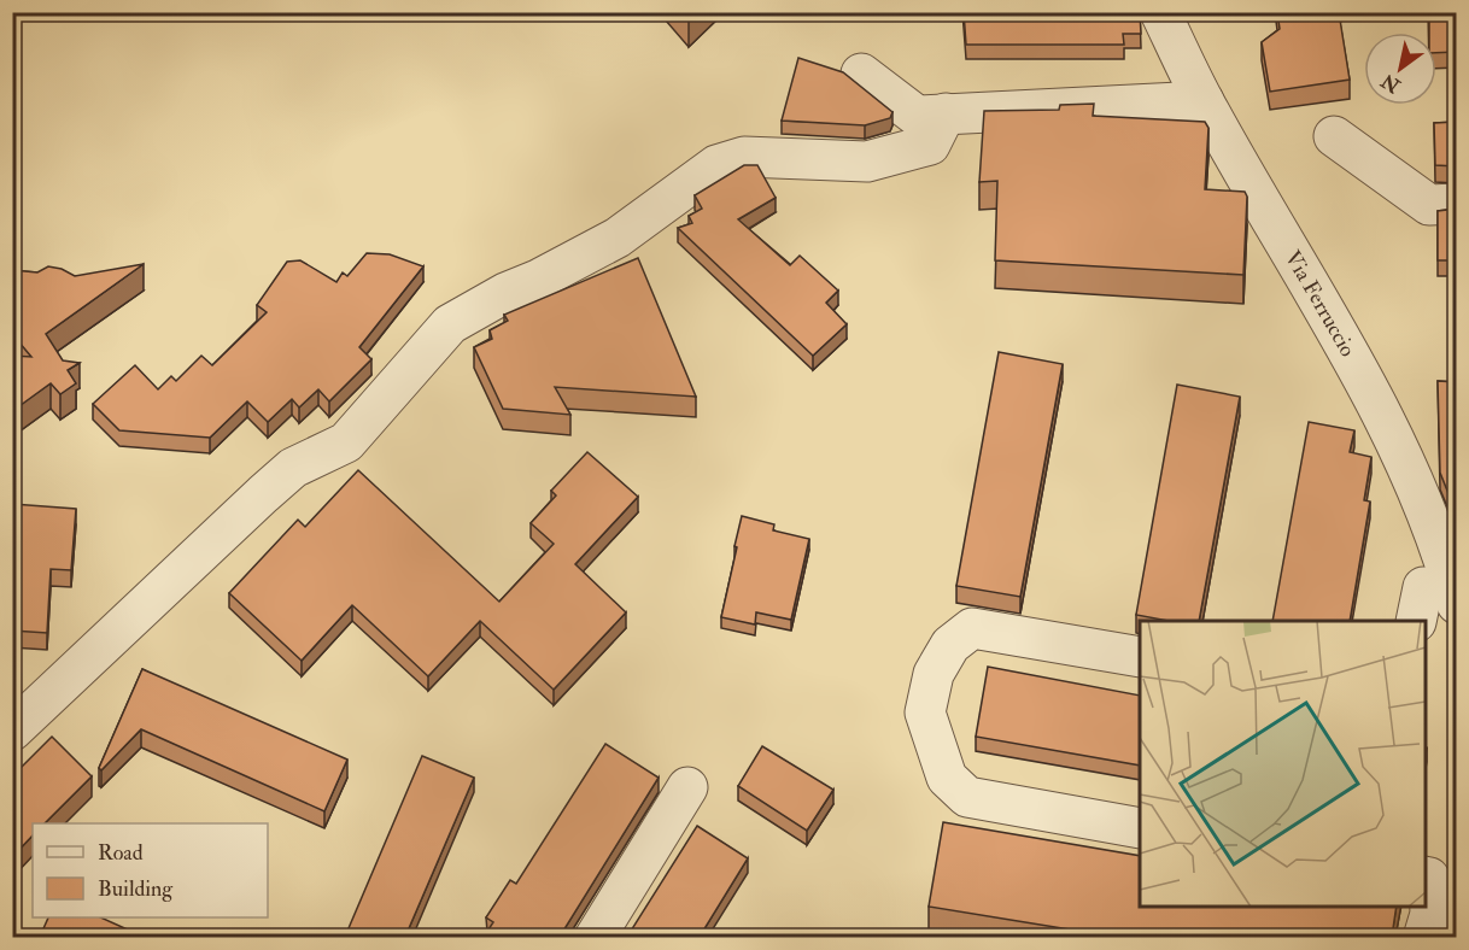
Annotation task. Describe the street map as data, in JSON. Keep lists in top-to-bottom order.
{
  "streets": {
    "street": ["Via Ferruccio"]
  },
  "legend": ["Road", "Building"],
  "north": "bottom left"
}
